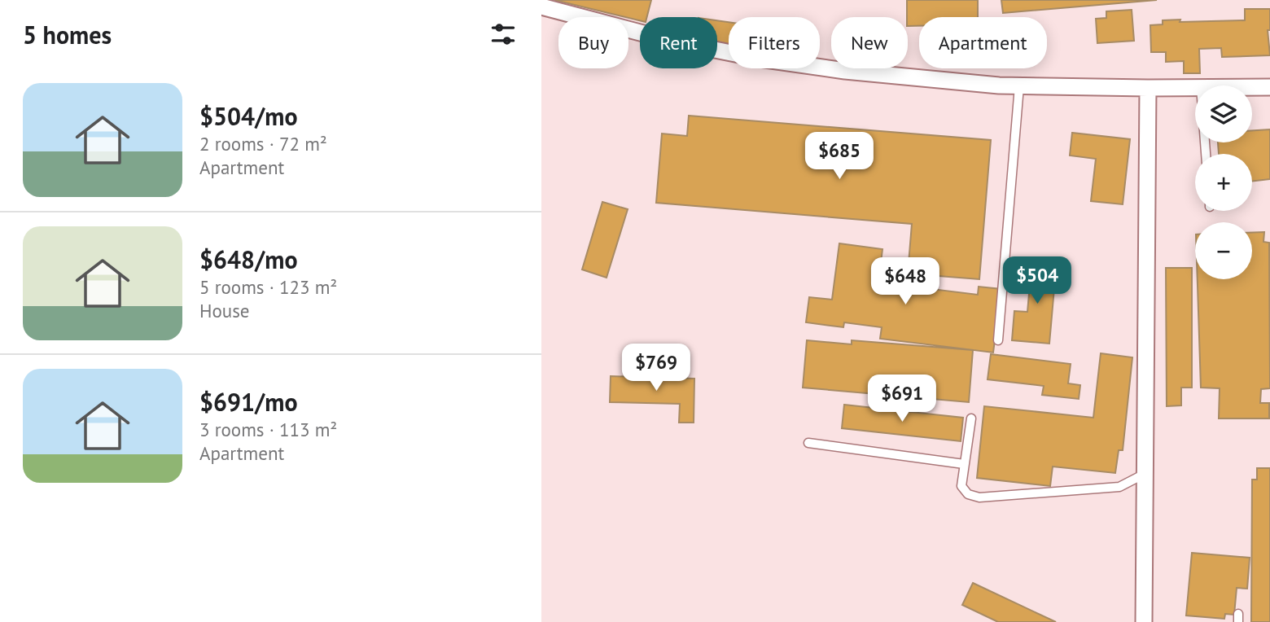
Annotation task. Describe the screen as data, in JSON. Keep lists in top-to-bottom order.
{
  "page": {
    "heading": "5 homes",
    "chip": [
      "Buy",
      "Rent",
      "Filters",
      "New",
      "Apartment"
    ],
    "list": [
      {
        "name": "$504/mo",
        "note": "2 rooms · 72 m² · Apartment"
      },
      {
        "name": "$648/mo",
        "note": "5 rooms · 123 m² · House"
      },
      {
        "name": "$691/mo",
        "note": "3 rooms · 113 m² · Apartment"
      }
    ],
    "map_buttons": ["+", "−"],
    "price": [
      "$685",
      "$504",
      "$648",
      "$769",
      "$691"
    ]
  }
}
